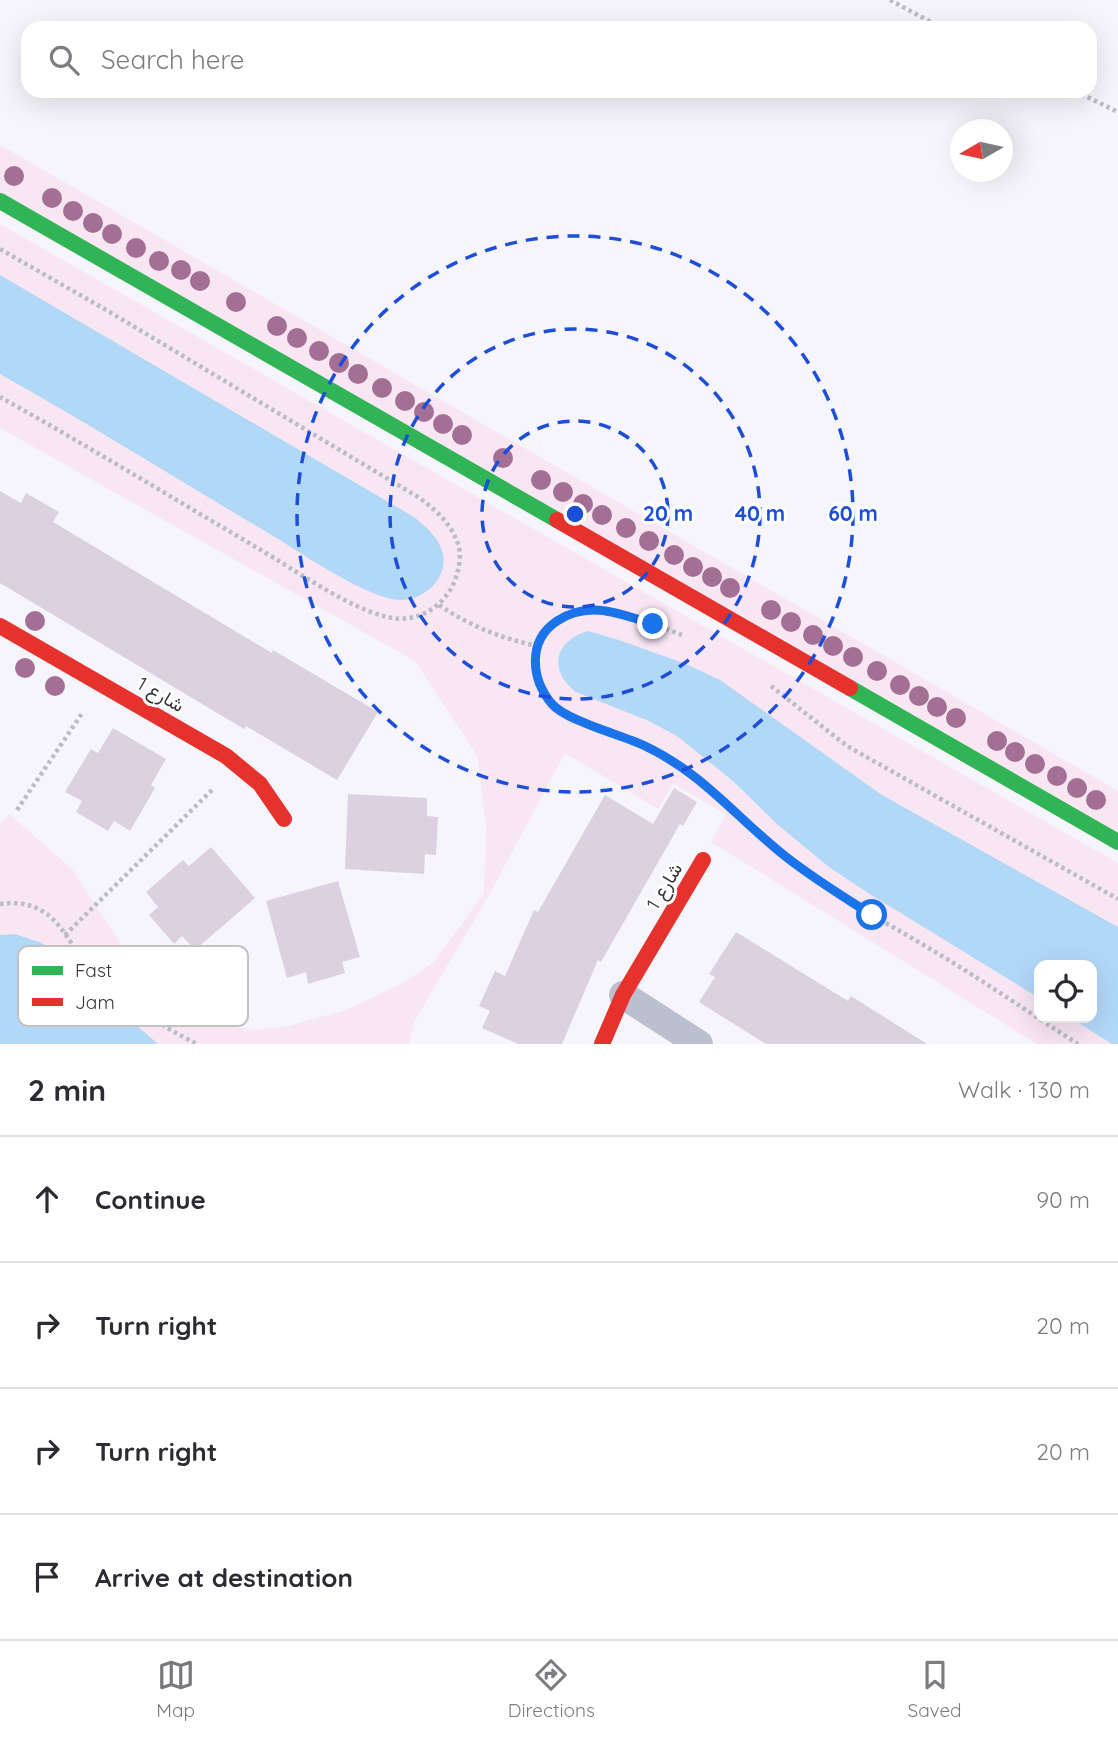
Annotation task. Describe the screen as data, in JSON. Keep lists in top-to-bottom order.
{
  "streets": {
    "street": ["شارع 1"]
  },
  "legend": ["Fast", "Jam"],
  "north": "left",
  "page": {
    "search": "Search here",
    "heading": ["2 min", "Walk · 130 m"],
    "list": [
      ["Continue", "90 m"],
      ["Turn right", "20 m"],
      ["Turn right", "20 m"],
      "Arrive at destination"
    ],
    "nav": ["Map", "Directions", "Saved"]
  },
  "rings": ["20 m", "40 m", "60 m"]
}
